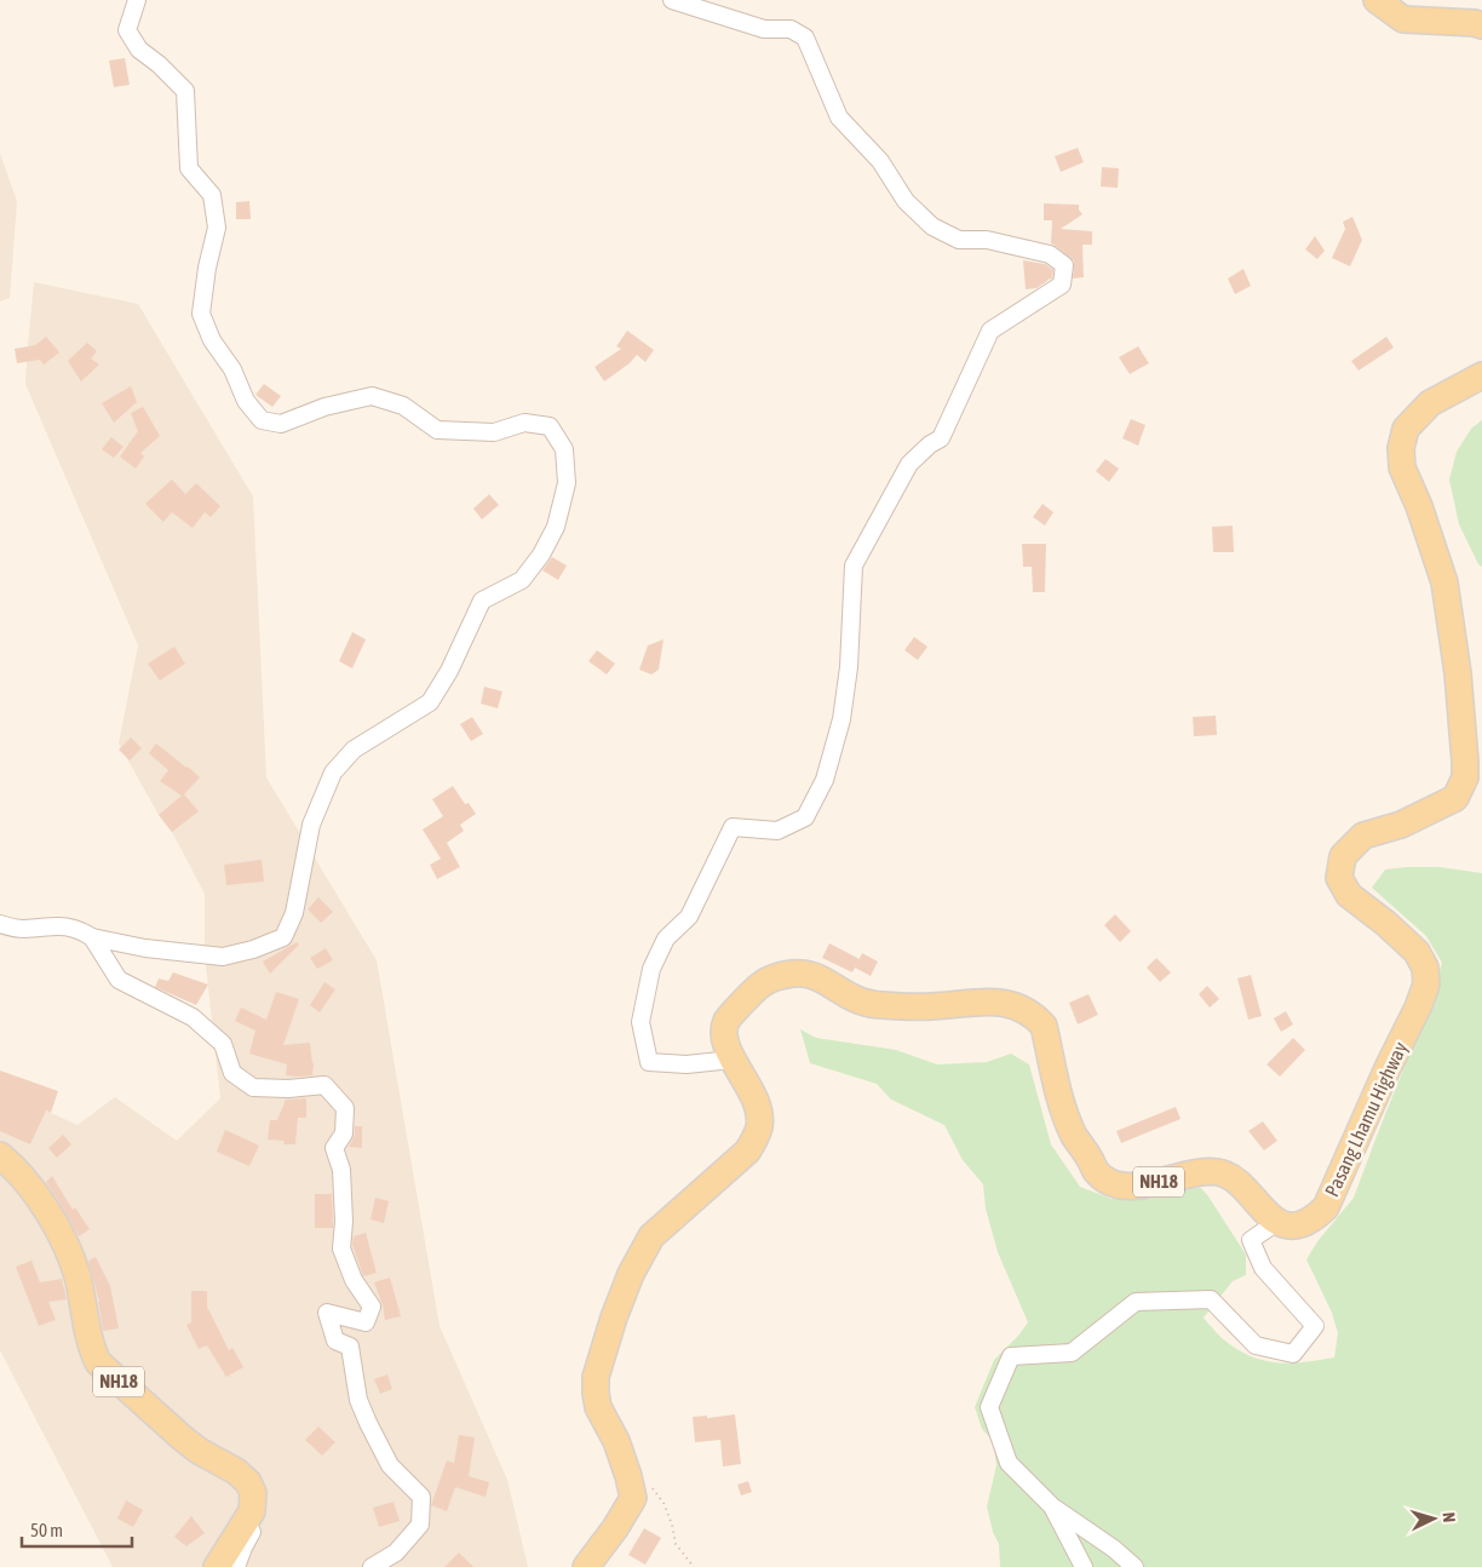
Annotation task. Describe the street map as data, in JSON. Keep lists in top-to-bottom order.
{
  "streets": {
    "main road": ["Pasang Lhamu Highway", "NH18"]
  },
  "crossings": [
    ["Pasang Lhamu Highway", "NH18"]
  ],
  "scale_bar": "50 m",
  "north": "right"
}
